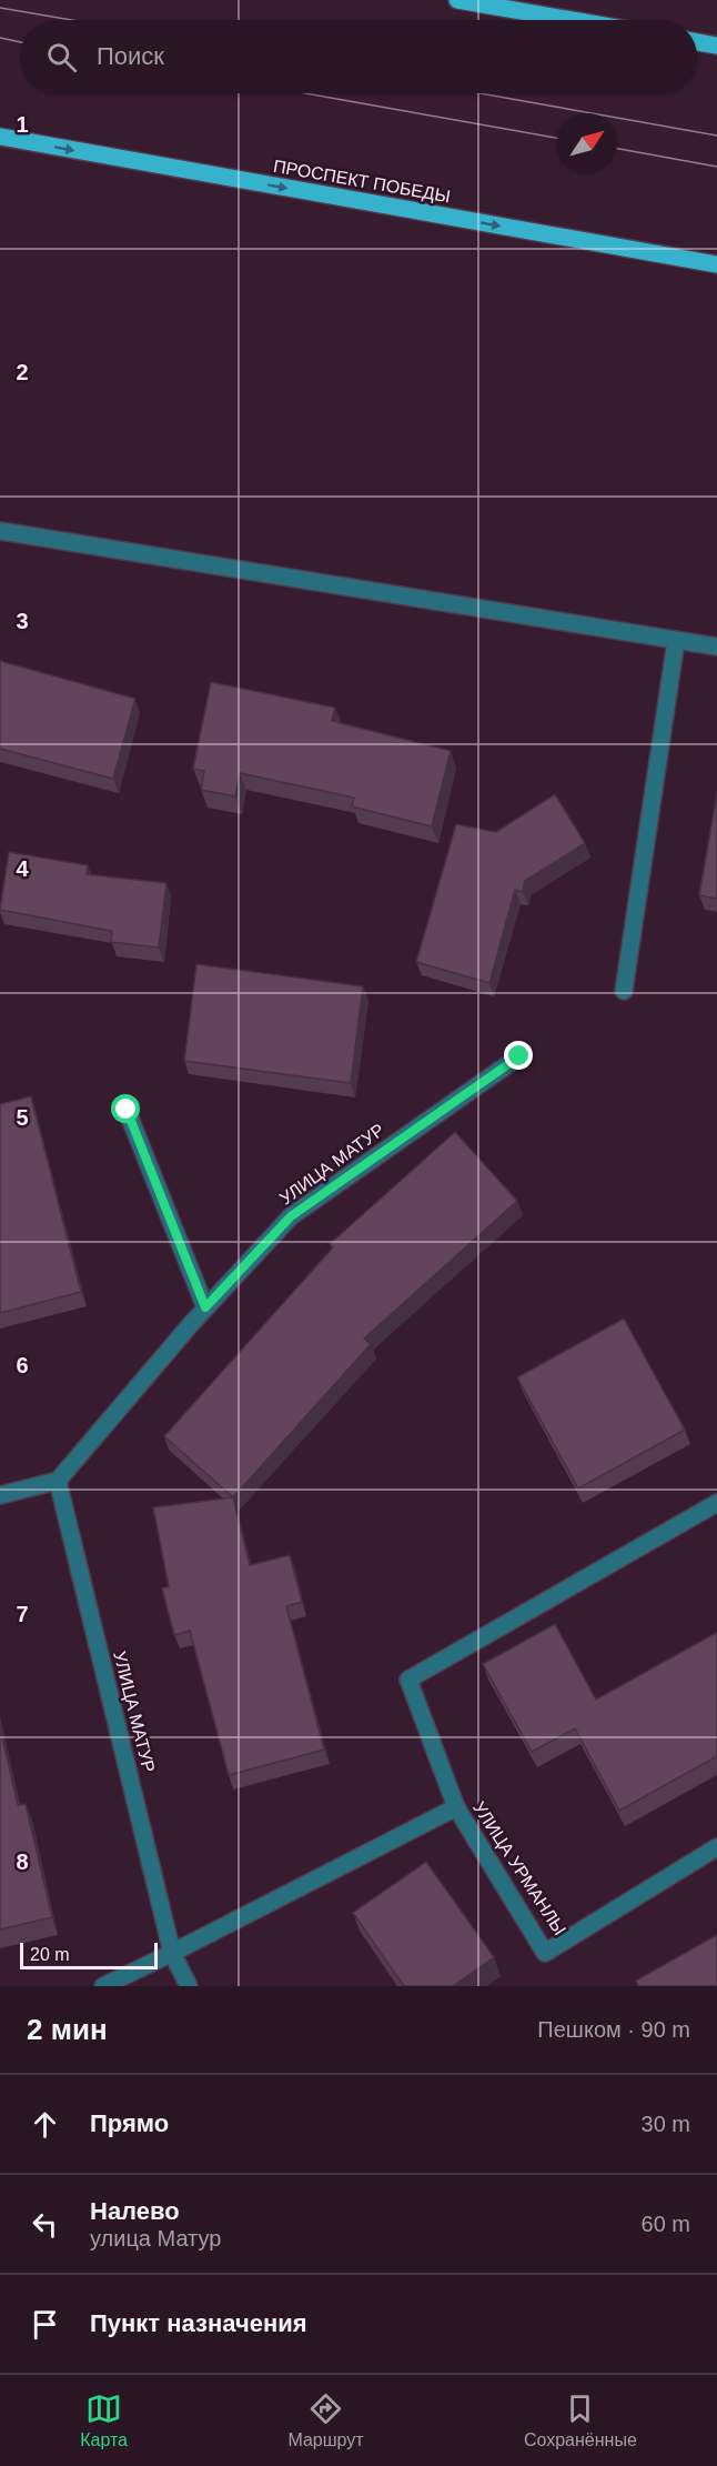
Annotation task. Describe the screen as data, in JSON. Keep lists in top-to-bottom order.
{
  "streets": {
    "main road": ["ПРОСПЕКТ ПОБЕДЫ"],
    "street": ["УЛИЦА МАТУР", "УЛИЦА УРМАНЛЫ"]
  },
  "crossings": [
    ["УЛИЦА МАТУР", "УЛИЦА УРМАНЛЫ"]
  ],
  "one_way": ["ПРОСПЕКТ ПОБЕДЫ"],
  "scale_bar": "20 m",
  "north": "top right",
  "page": {
    "search": "Поиск",
    "scale": "20 m",
    "heading": ["2 мин", "Пешком · 90 m"],
    "list": [
      ["Прямо", "30 m"],
      ["Налево", "улица Матур", "60 m"],
      "Пункт назначения"
    ],
    "nav": ["Карта", "Маршрут", "Сохранённые"]
  },
  "grid": {
    "rows": [
      "1",
      "2",
      "3",
      "4",
      "5",
      "6",
      "7",
      "8"
    ]
  }
}
